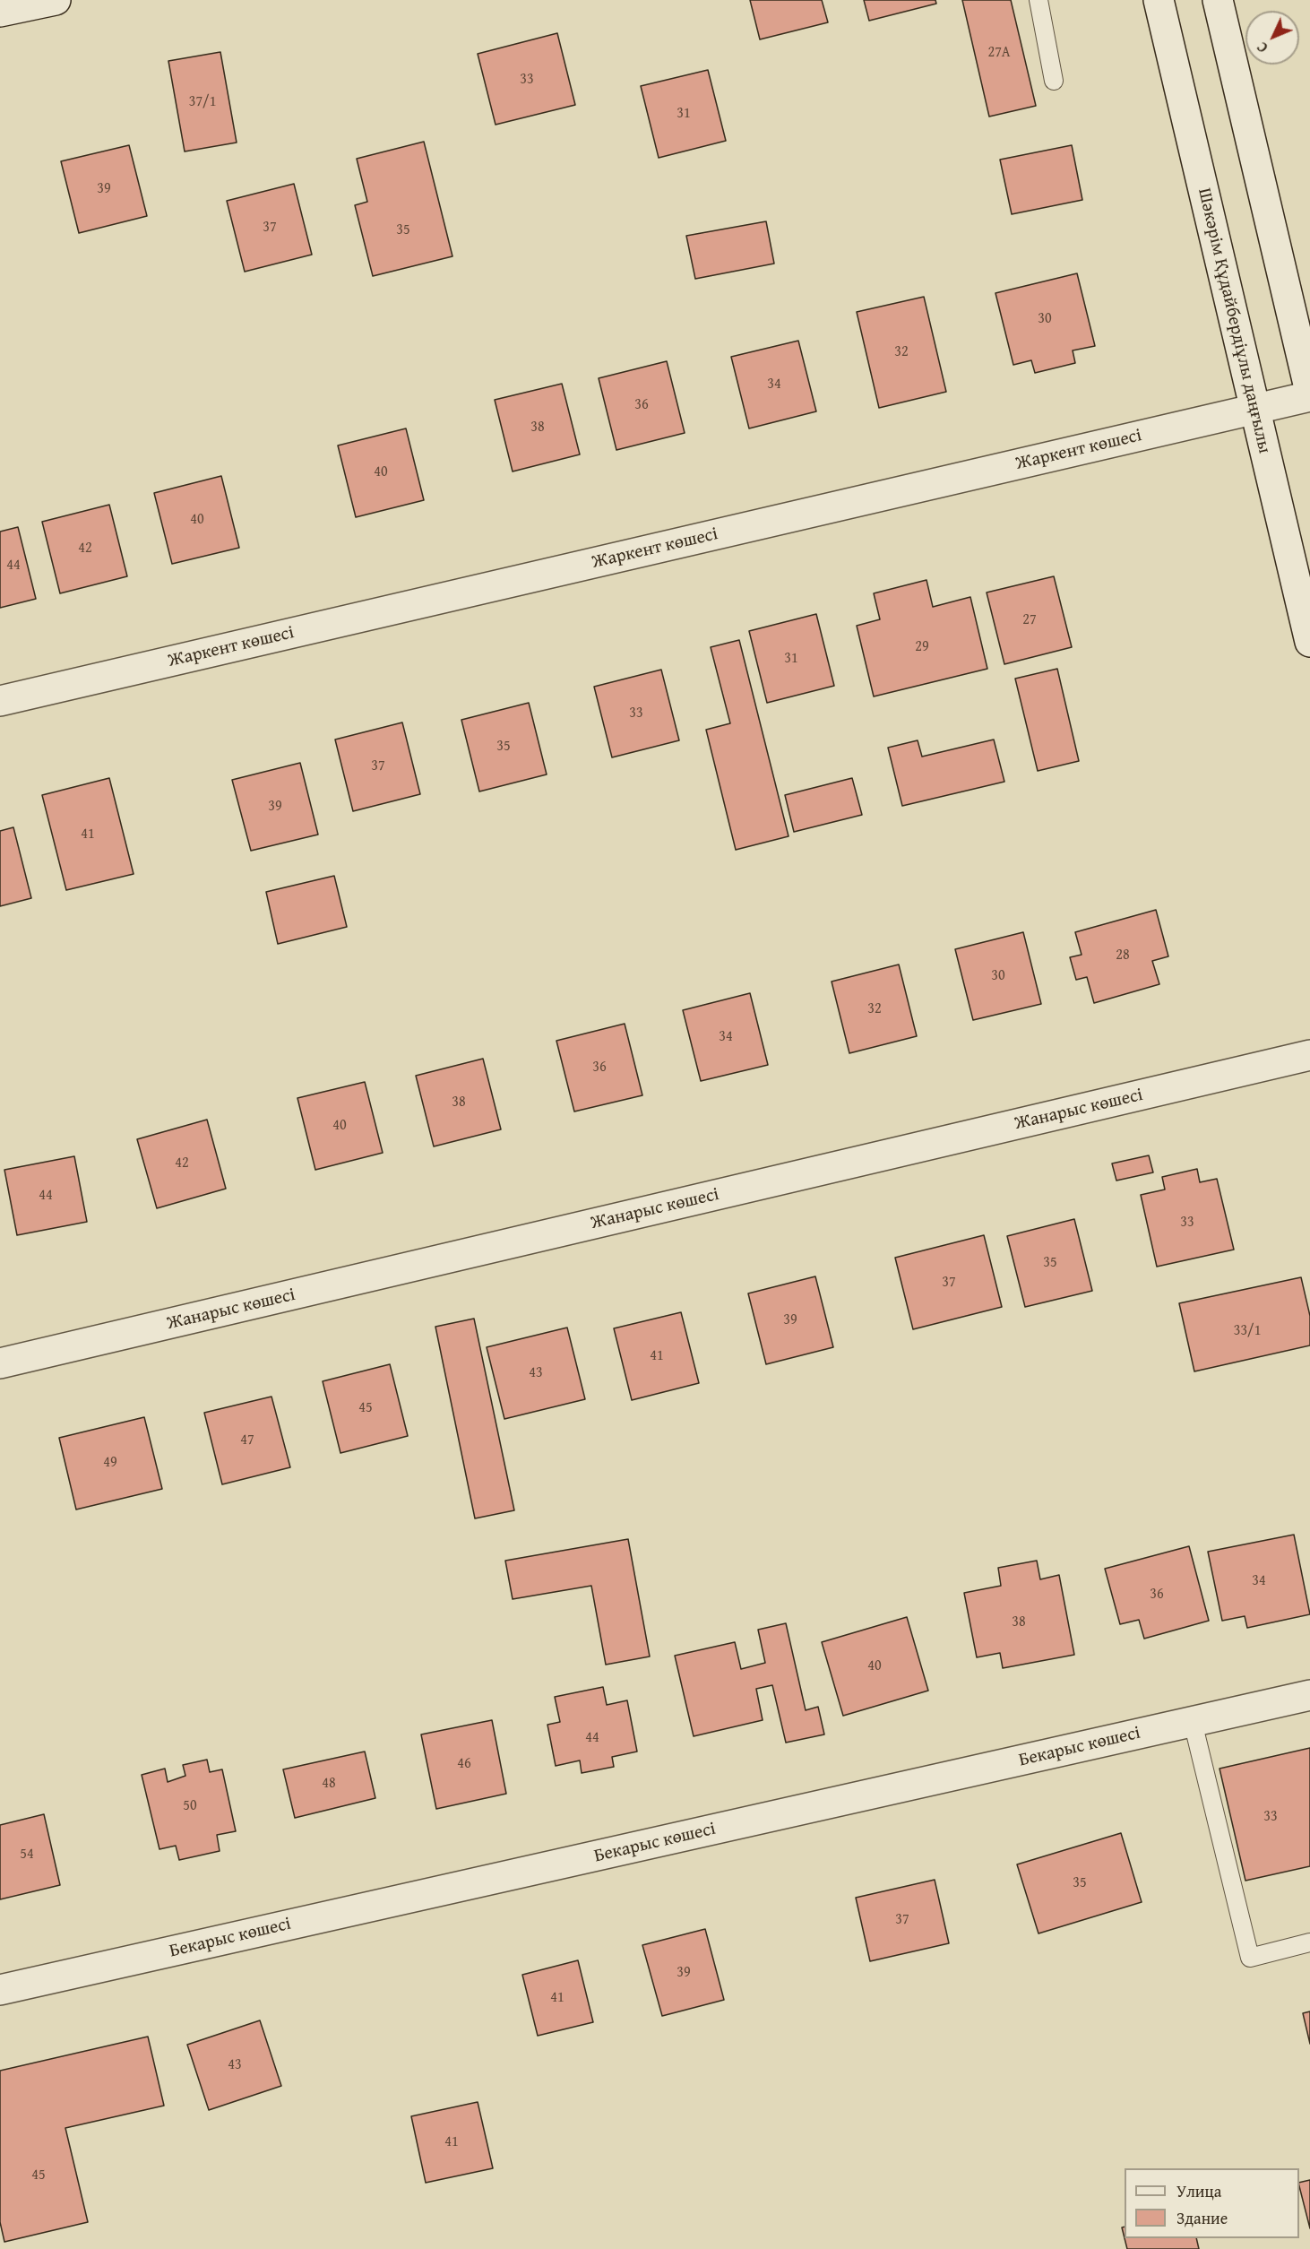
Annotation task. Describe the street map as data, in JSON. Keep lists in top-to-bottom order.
{
  "streets": {
    "street": [
      "Шәкәрім Құдайбердіұлы даңғылы",
      "Жаркент көшесі",
      "Жанарыс көшесі",
      "Бекарыс көшесі"
    ]
  },
  "crossings": [
    ["Шәкәрім Құдайбердіұлы даңғылы", "Жаркент көшесі"]
  ],
  "house_numbers": [
    "27А",
    "33",
    "37/1",
    "31",
    "39",
    "37",
    "35",
    "30",
    "32",
    "34",
    "36",
    "38",
    "40",
    "40",
    "42",
    "44",
    "27",
    "29",
    "31",
    "33",
    "35",
    "37",
    "39",
    "41",
    "28",
    "30",
    "32",
    "34",
    "36",
    "38",
    "40",
    "42",
    "44",
    "33",
    "35",
    "37",
    "39",
    "33/1",
    "41",
    "43",
    "45",
    "47",
    "49",
    "34",
    "36",
    "38",
    "40",
    "44",
    "46",
    "48",
    "50",
    "33",
    "54",
    "35",
    "37",
    "39",
    "41",
    "43",
    "41",
    "45"
  ],
  "legend": ["Улица", "Здание"],
  "north": "bottom left"
}
